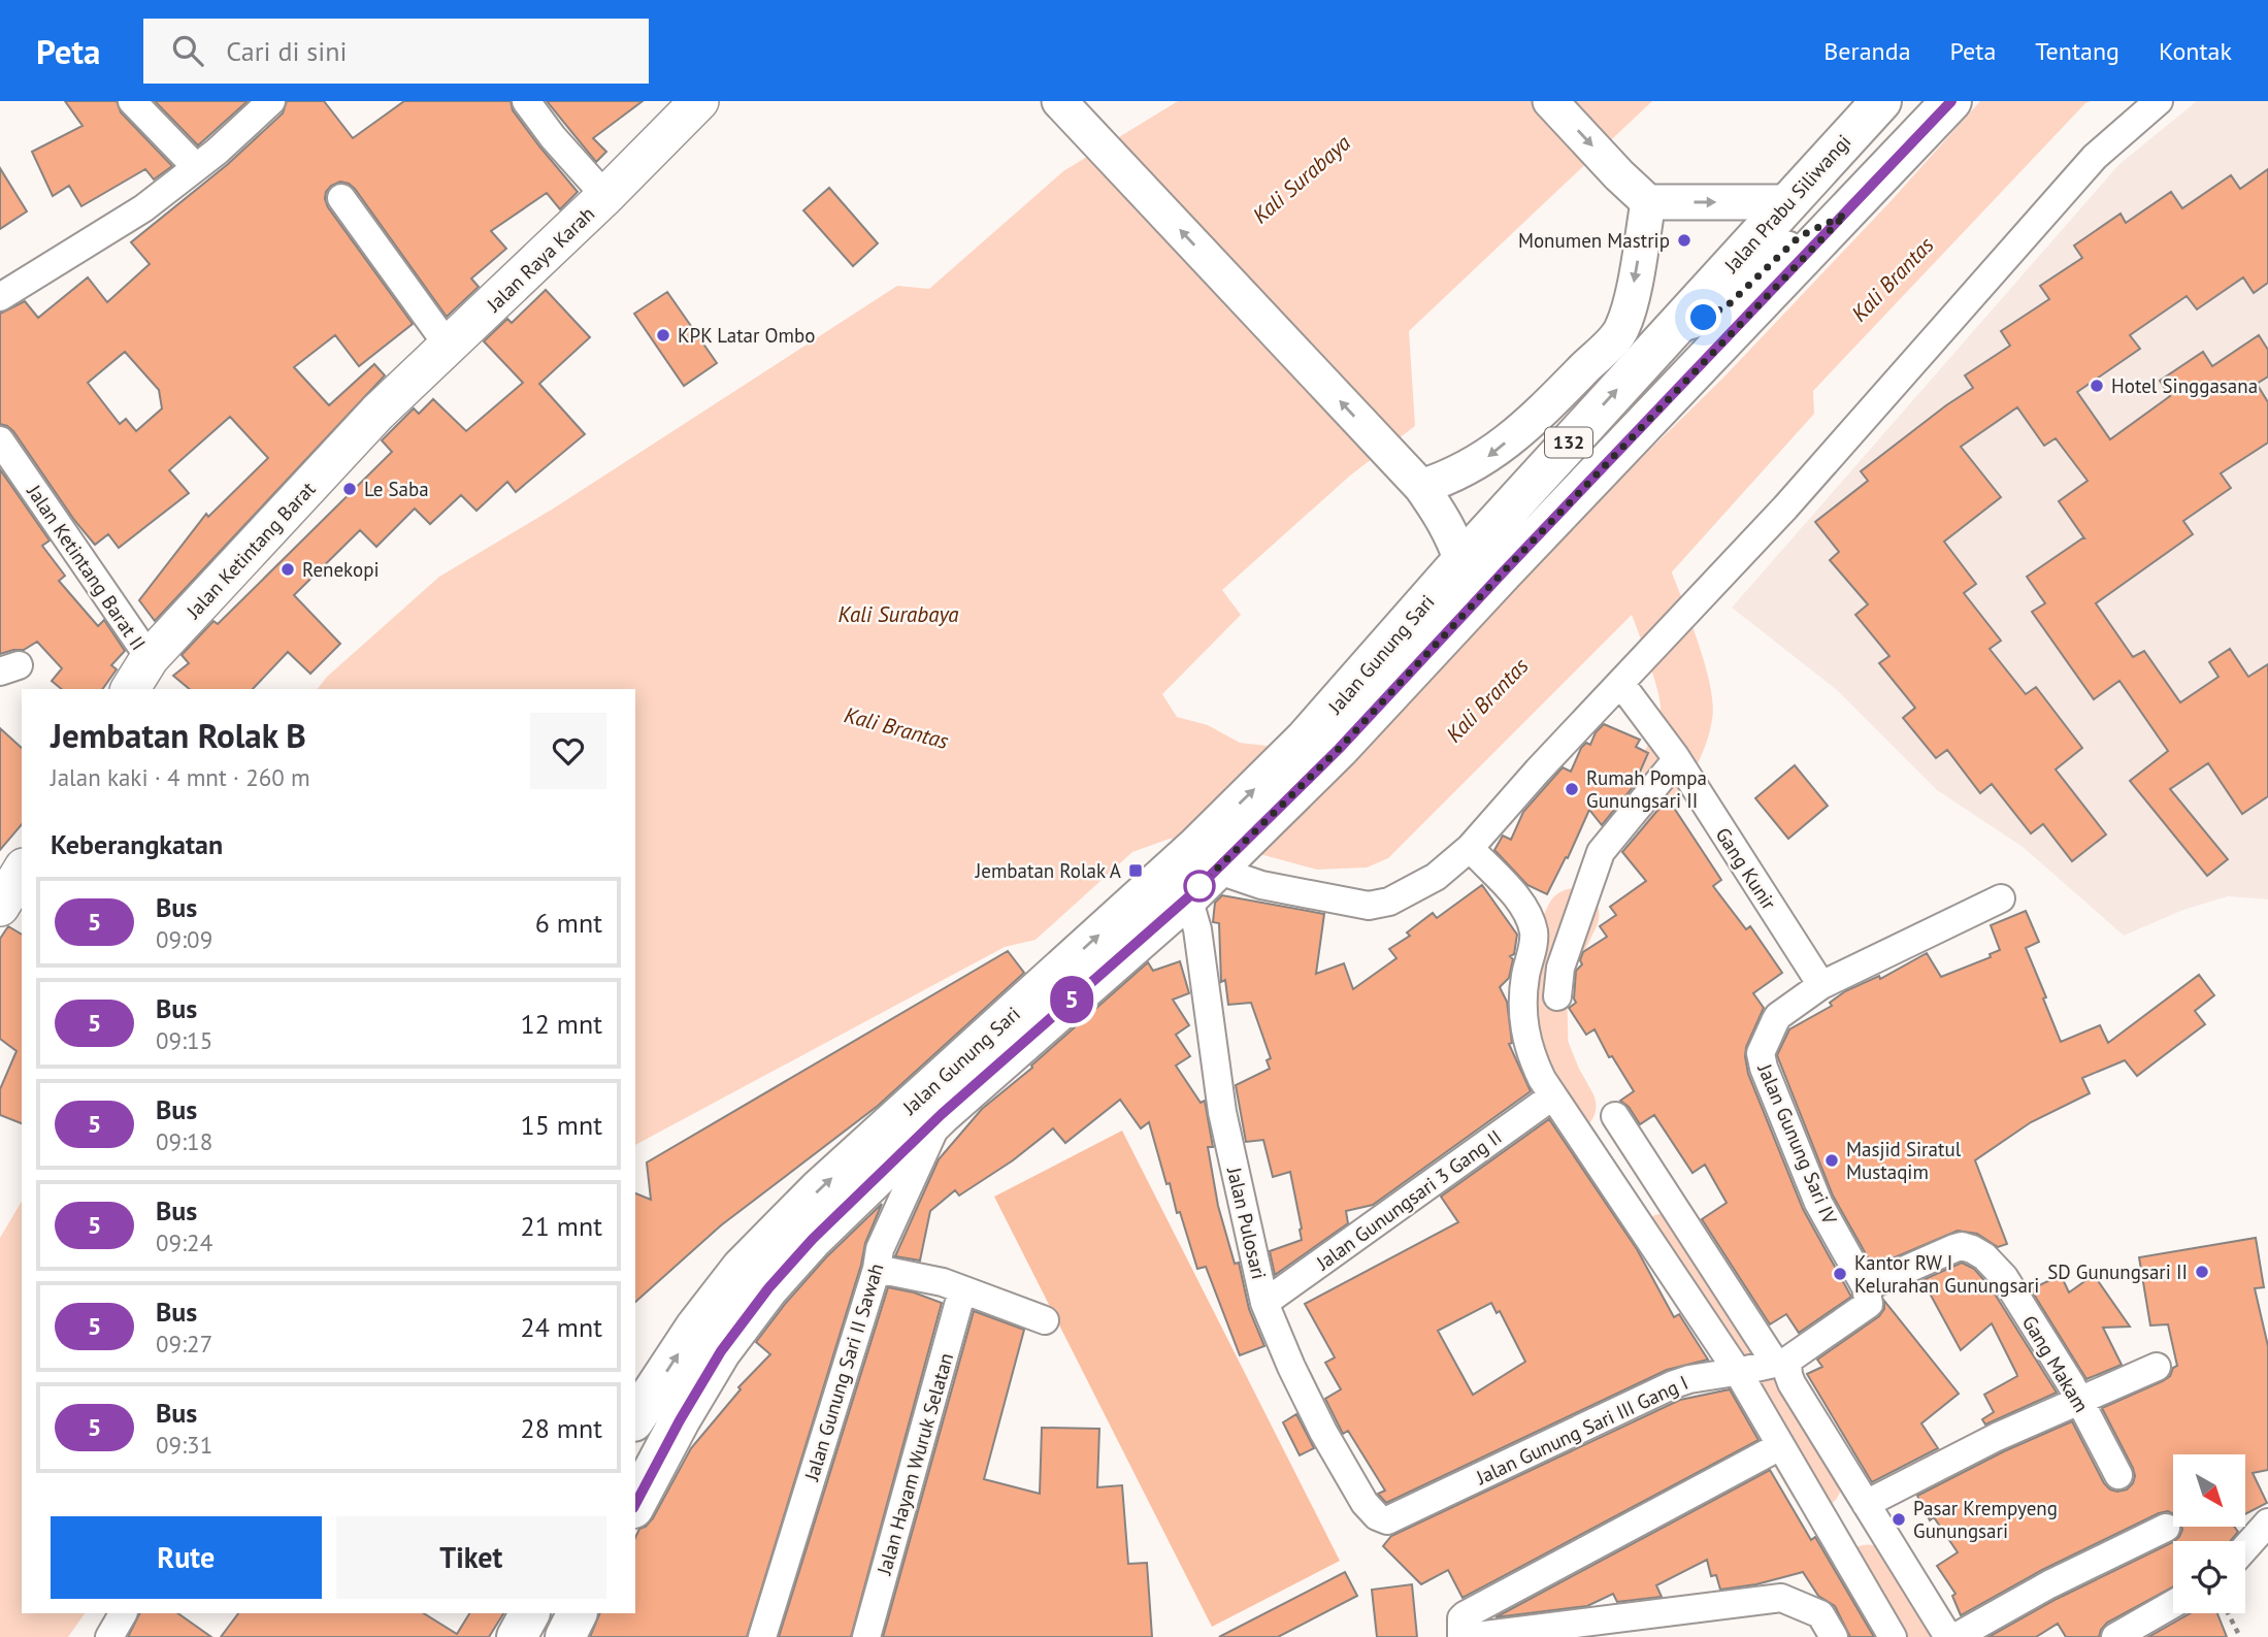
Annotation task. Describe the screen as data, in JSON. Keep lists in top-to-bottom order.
{
  "streets": {
    "main road": [
      "Jalan Prabu Siliwangi",
      "Jalan Raya Karah",
      "132",
      "Jalan Ketintang Barat",
      "Jalan Gunung Sari"
    ],
    "street": [
      "Jalan Ketintang Barat II",
      "Gang Kunir",
      "Jalan Gunung Sari IV",
      "Jalan Gunungsari 3 Gang II",
      "Jalan Pulosari",
      "Gang Makam",
      "Jalan Gunung Sari II Sawah",
      "Jalan Gunung Sari III Gang I",
      "Jalan Hayam Wuruk Selatan"
    ]
  },
  "crossings": [
    ["Jalan Prabu Siliwangi", "Jalan Gunung Sari"],
    ["Jalan Raya Karah", "Jalan Ketintang Barat"],
    ["132", "Jalan Gunung Sari"],
    ["Jalan Ketintang Barat", "Jalan Ketintang Barat II"],
    ["Jalan Gunung Sari", "Jalan Pulosari"],
    ["Jalan Gunung Sari", "Jalan Gunung Sari II Sawah"],
    ["Gang Kunir", "Jalan Gunung Sari IV"],
    ["Jalan Gunung Sari IV", "Gang Makam"],
    ["Jalan Gunungsari 3 Gang II", "Jalan Pulosari"],
    ["Jalan Pulosari", "Jalan Gunung Sari III Gang I"],
    ["Gang Makam", "Jalan Gunung Sari III Gang I"]
  ],
  "one_way": ["Jalan Prabu Siliwangi"],
  "water": ["Kali Surabaya", "Kali Brantas"],
  "places": {
    "other": [
      "Monumen Mastrip",
      "KPK Latar Ombo",
      "Hotel Singgasana",
      "Le Saba",
      "Renekopi",
      "Rumah Pompa Gunungsari II",
      "Masjid Siratul Mustaqim",
      "SD Gunungsari II",
      "Kantor RW I Kelurahan Gunungsari",
      "Pasar Krempyeng Gunungsari"
    ],
    "transit": ["Jembatan Rolak A"]
  },
  "lines": ["bus line 5"],
  "north": "bottom right",
  "page": {
    "header": "Peta",
    "search": "Cari di sini",
    "nav": [
      "Beranda",
      "Peta",
      "Tentang",
      "Kontak"
    ],
    "on_map": "5",
    "heading": [
      ["Jembatan Rolak B", "Jalan kaki · 4 mnt · 260 m"],
      "Keberangkatan"
    ],
    "list": [
      {
        "mark": "5",
        "name": "Bus",
        "note": "09:09",
        "value": "6 mnt"
      },
      {
        "mark": "5",
        "name": "Bus",
        "note": "09:15",
        "value": "12 mnt"
      },
      {
        "mark": "5",
        "name": "Bus",
        "note": "09:18",
        "value": "15 mnt"
      },
      {
        "mark": "5",
        "name": "Bus",
        "note": "09:24",
        "value": "21 mnt"
      },
      {
        "mark": "5",
        "name": "Bus",
        "note": "09:27",
        "value": "24 mnt"
      },
      {
        "mark": "5",
        "name": "Bus",
        "note": "09:31",
        "value": "28 mnt"
      }
    ],
    "buttons": ["Rute", "Tiket"]
  }
}
